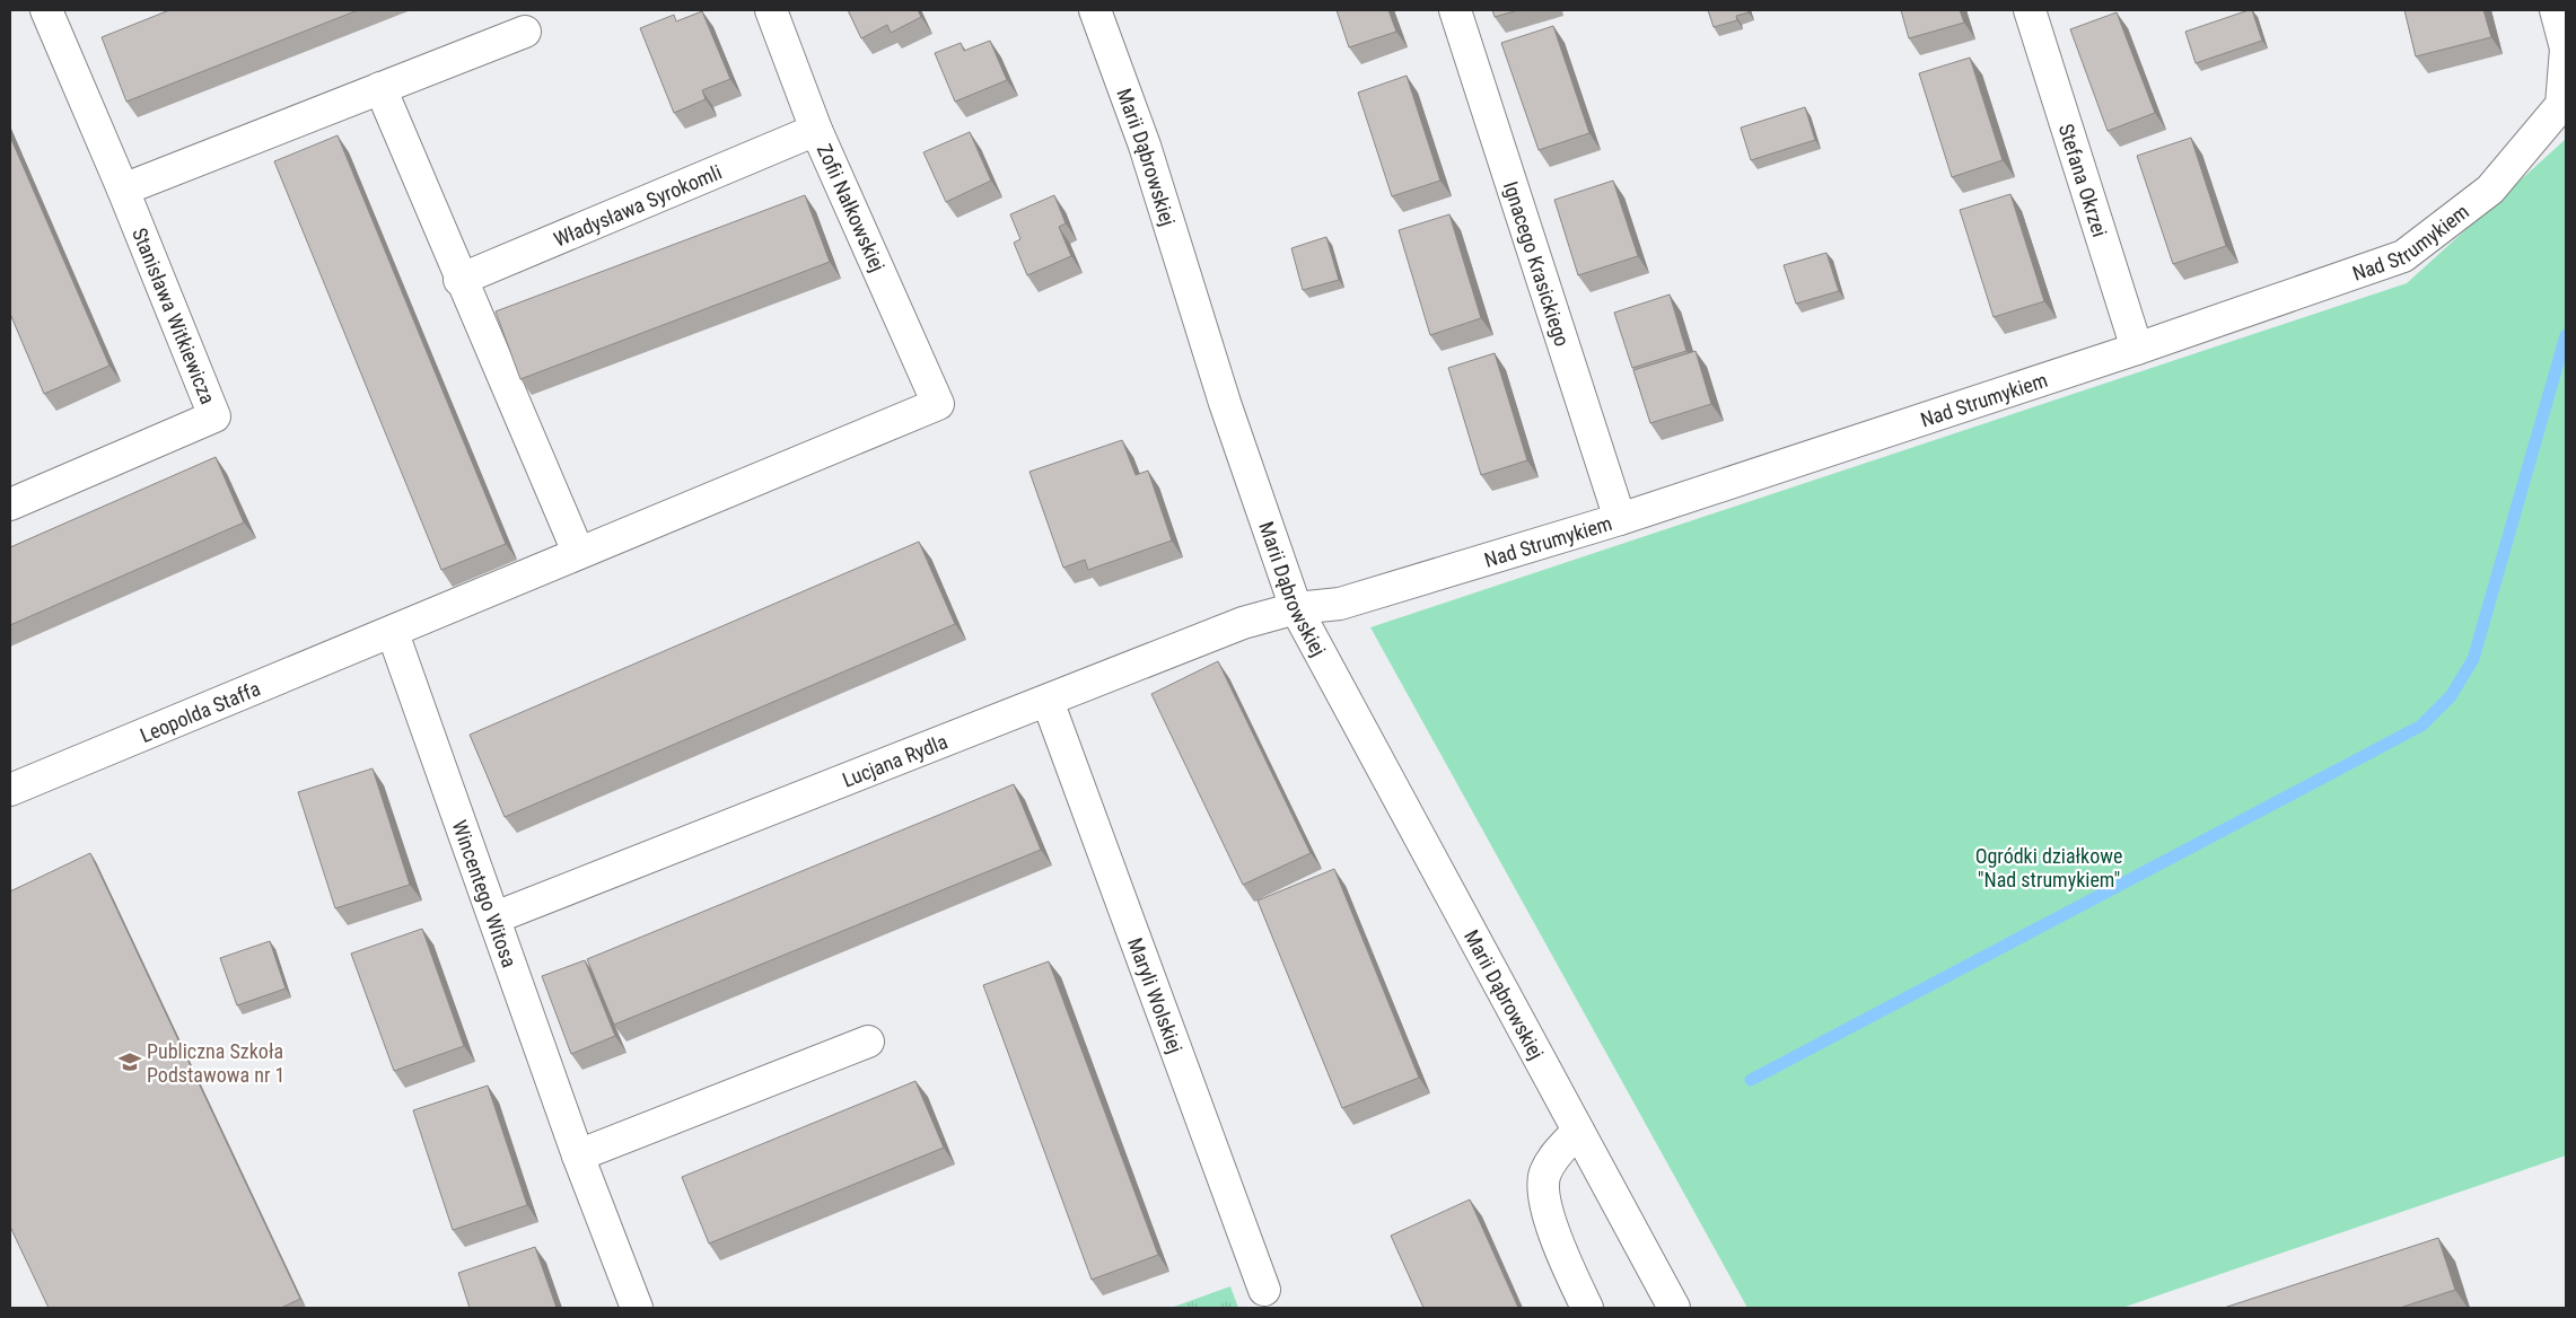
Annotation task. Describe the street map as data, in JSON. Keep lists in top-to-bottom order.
{
  "streets": {
    "street": [
      "Marii Dąbrowskiej",
      "Stefana Okrzei",
      "Władysława Syrokomli",
      "Zofii Nałkowskiej",
      "Nad Strumykiem",
      "Ignacego Krasickiego",
      "Stanisława Witkiewicza",
      "Leopolda Staffa",
      "Lucjana Rydla",
      "Wincentego Witosa",
      "Maryli Wolskiej"
    ]
  },
  "crossings": [
    ["Marii Dąbrowskiej", "Nad Strumykiem"],
    ["Marii Dąbrowskiej", "Lucjana Rydla"],
    ["Stefana Okrzei", "Nad Strumykiem"],
    ["Władysława Syrokomli", "Zofii Nałkowskiej"],
    ["Zofii Nałkowskiej", "Leopolda Staffa"],
    ["Nad Strumykiem", "Ignacego Krasickiego"],
    ["Nad Strumykiem", "Lucjana Rydla"],
    ["Leopolda Staffa", "Wincentego Witosa"],
    ["Lucjana Rydla", "Wincentego Witosa"],
    ["Lucjana Rydla", "Maryli Wolskiej"]
  ],
  "parks": ["Ogródki działkowe \"Nad strumykiem\""],
  "places": {
    "school or university": ["Publiczna Szkoła Podstawowa nr 1"]
  }
}
